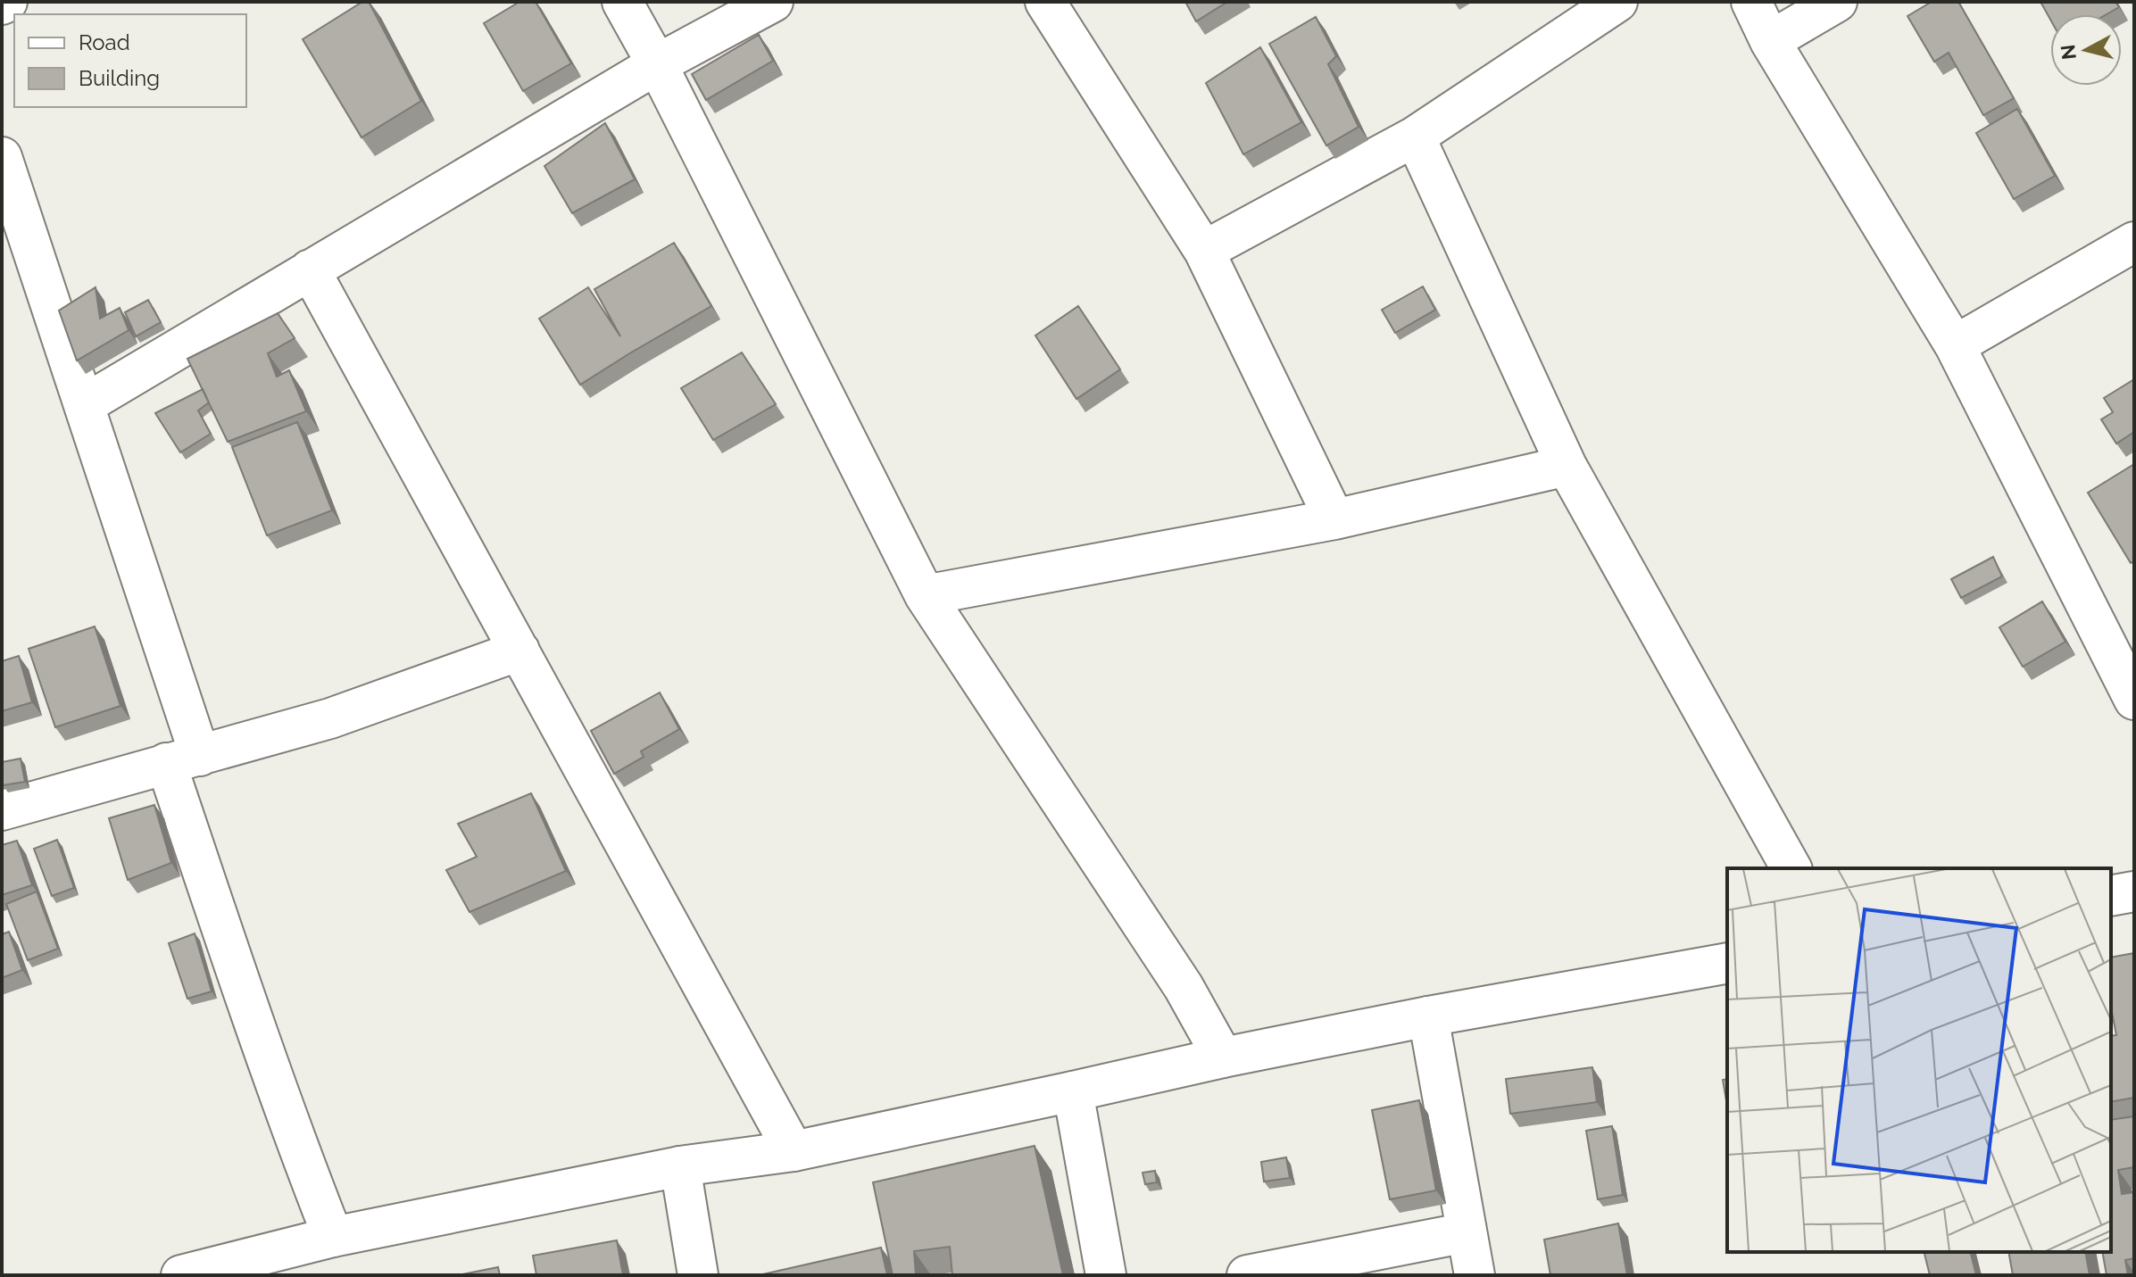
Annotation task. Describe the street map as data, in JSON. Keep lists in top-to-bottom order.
{
  "legend": ["Road", "Building"],
  "north": "left"
}
